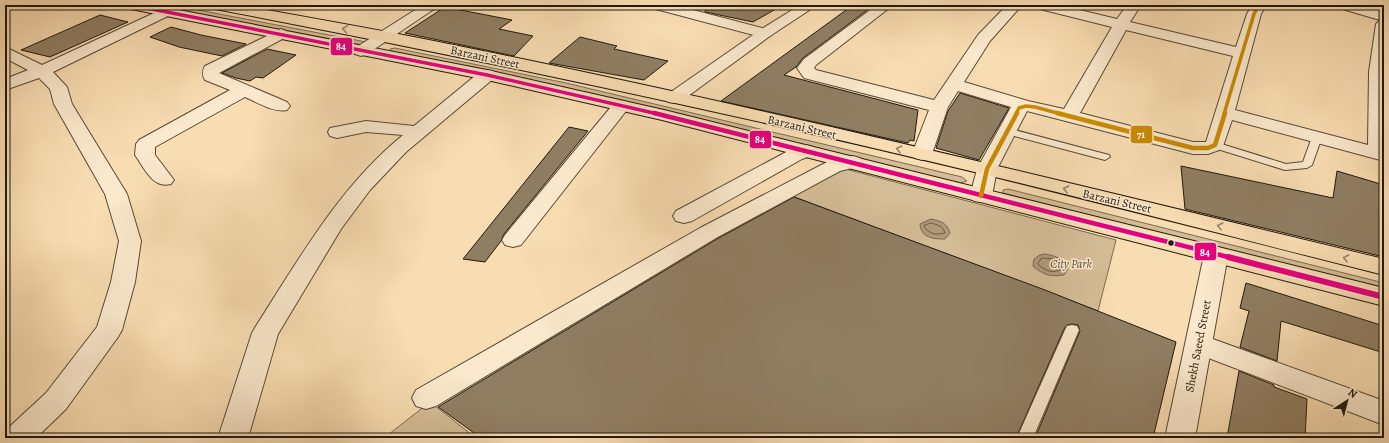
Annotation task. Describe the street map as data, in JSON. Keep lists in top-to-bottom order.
{
  "streets": {
    "highway": ["Barzani Street"],
    "street": ["Shekh Saeed Street"]
  },
  "crossings": [
    ["Barzani Street", "Shekh Saeed Street"]
  ],
  "parks": ["City Park"],
  "lines": ["transit line 84", "transit line 71"],
  "north": "top right"
}
